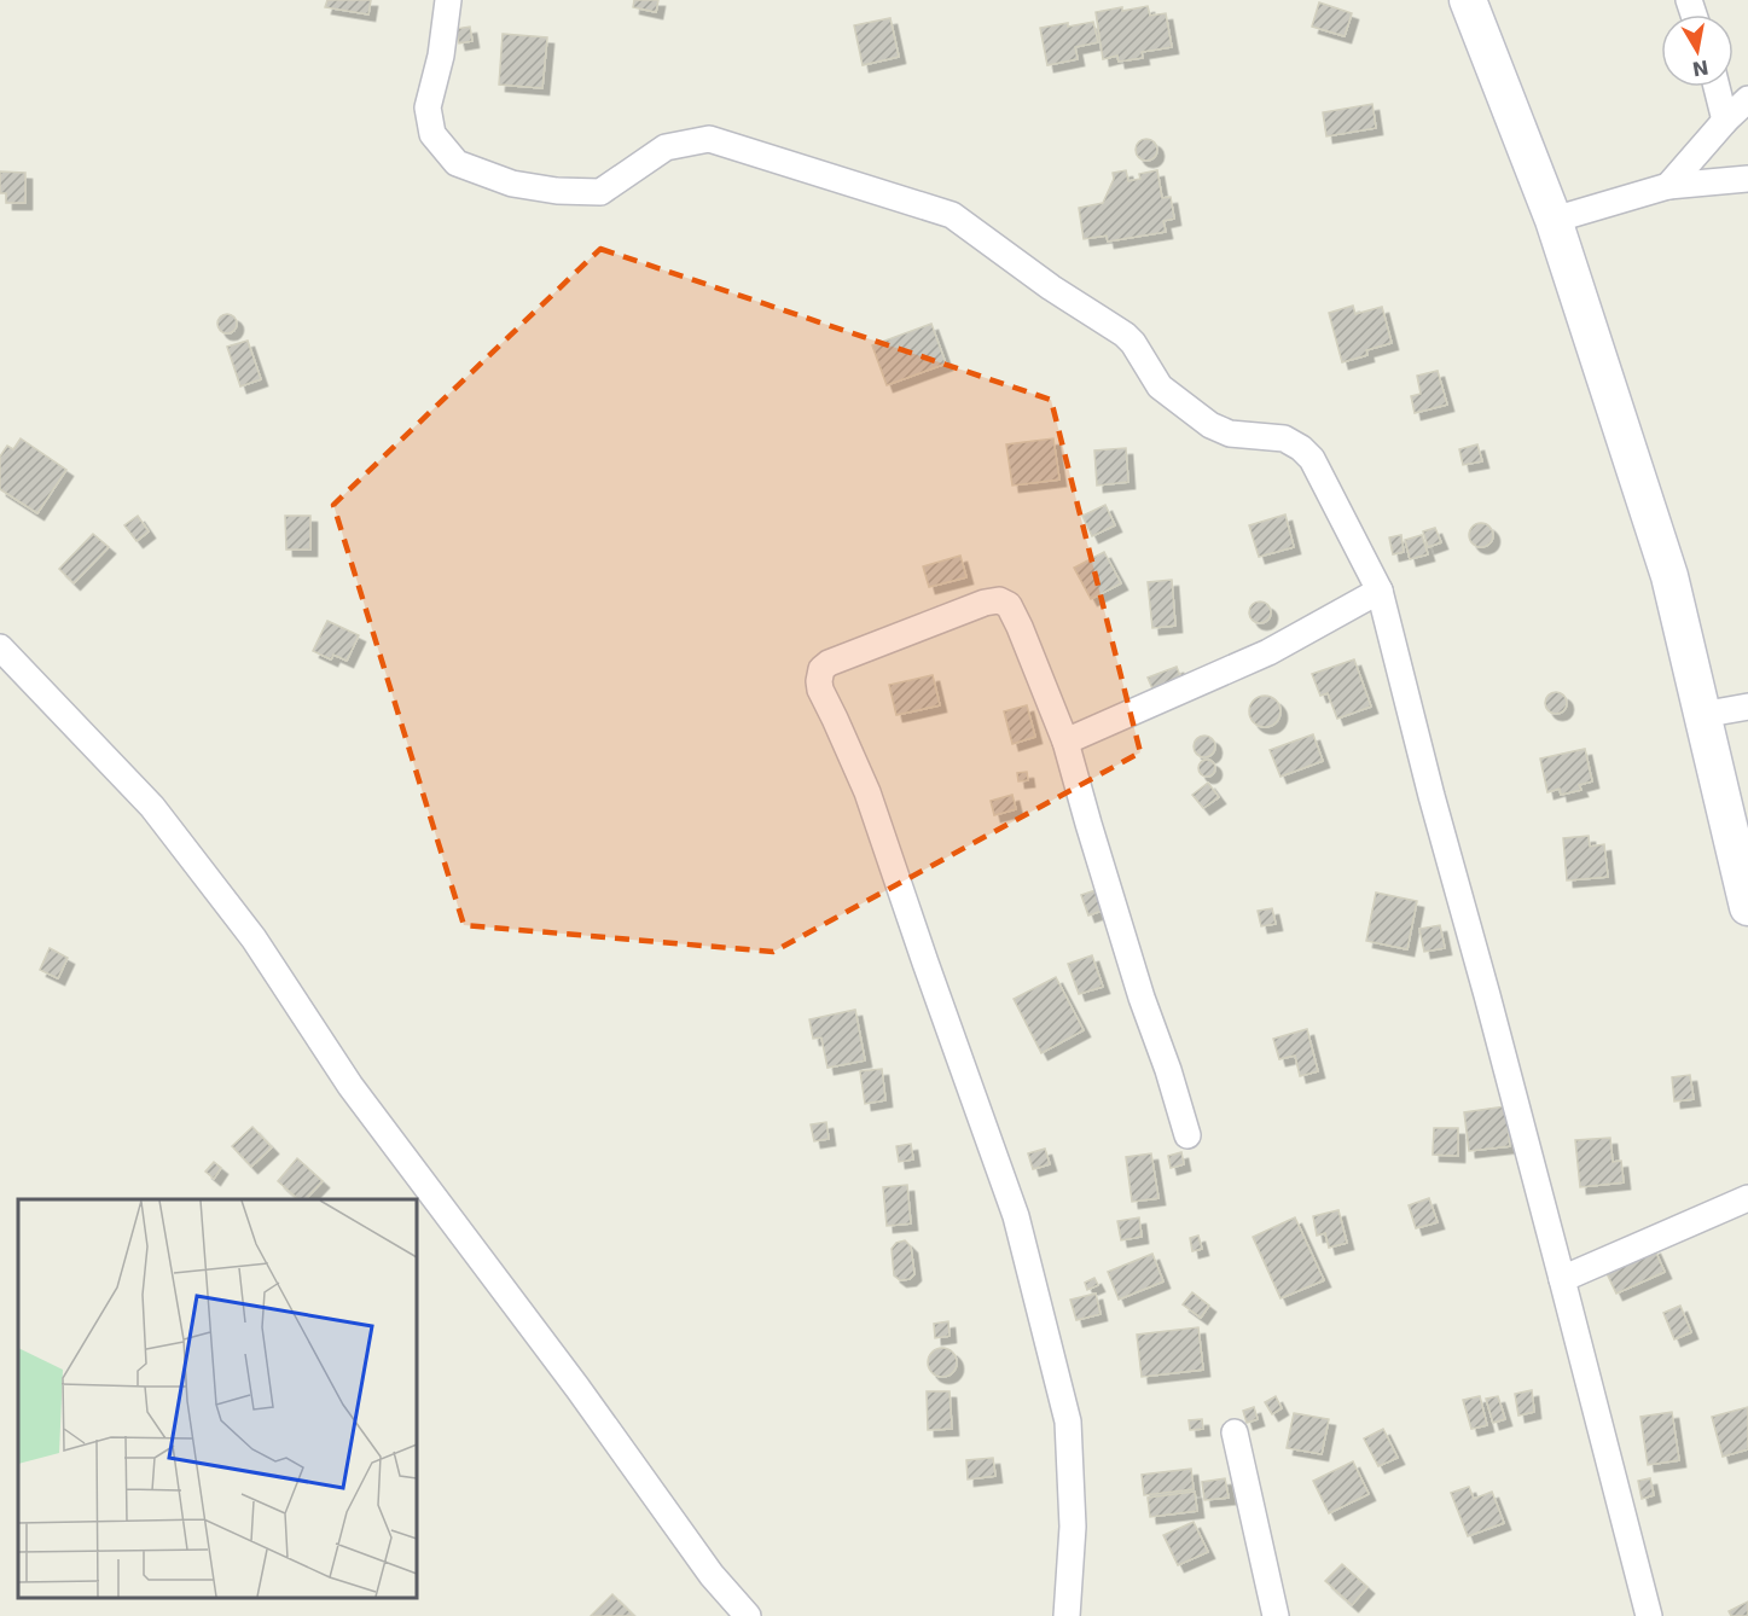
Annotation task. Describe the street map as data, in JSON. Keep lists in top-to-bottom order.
{
  "north": "bottom"
}
